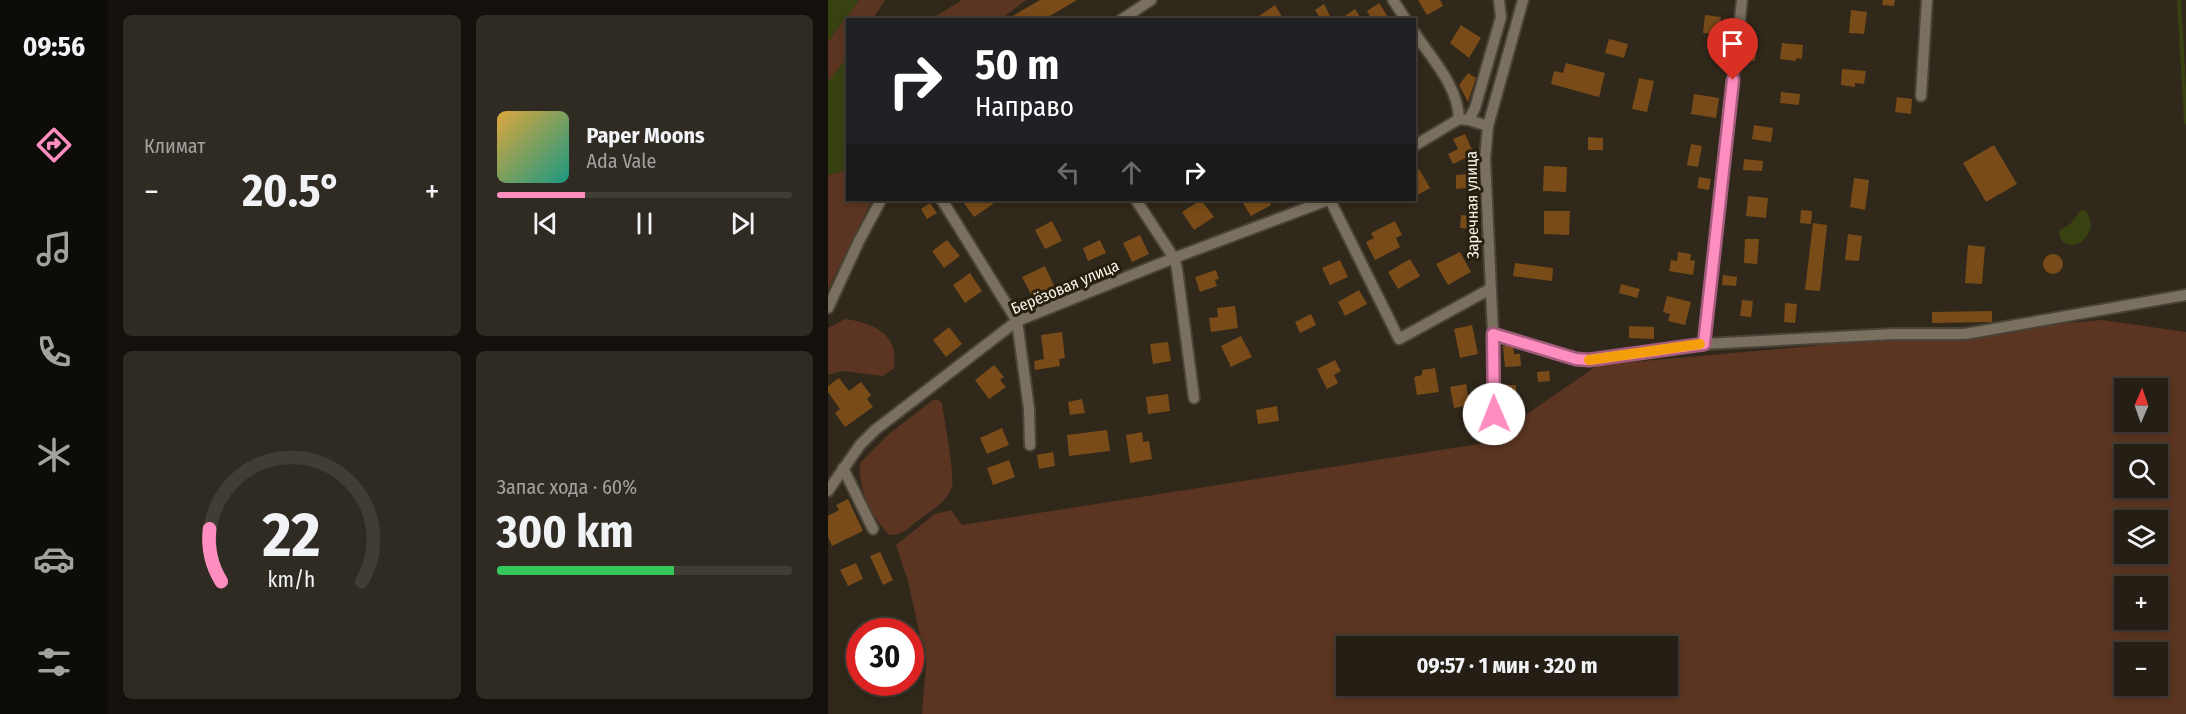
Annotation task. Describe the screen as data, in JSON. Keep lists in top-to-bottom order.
{
  "streets": {
    "street": ["Заречная улица", "Берёзовая улица"]
  },
  "north": "top",
  "page": {
    "tabs": "09:56",
    "tile": [
      "Климат",
      ["Запас хода · 60%", "300 km"]
    ],
    "turn": ["50 m", "Направо"],
    "song": ["Paper Moons", "Ada Vale"],
    "heat": ["−", "20.5°", "+"],
    "map_buttons": ["+", "−"],
    "limit": "30",
    "trip": "09:57 · 1 мин · 320 m",
    "gauge": ["22", "km/h"]
  }
}
